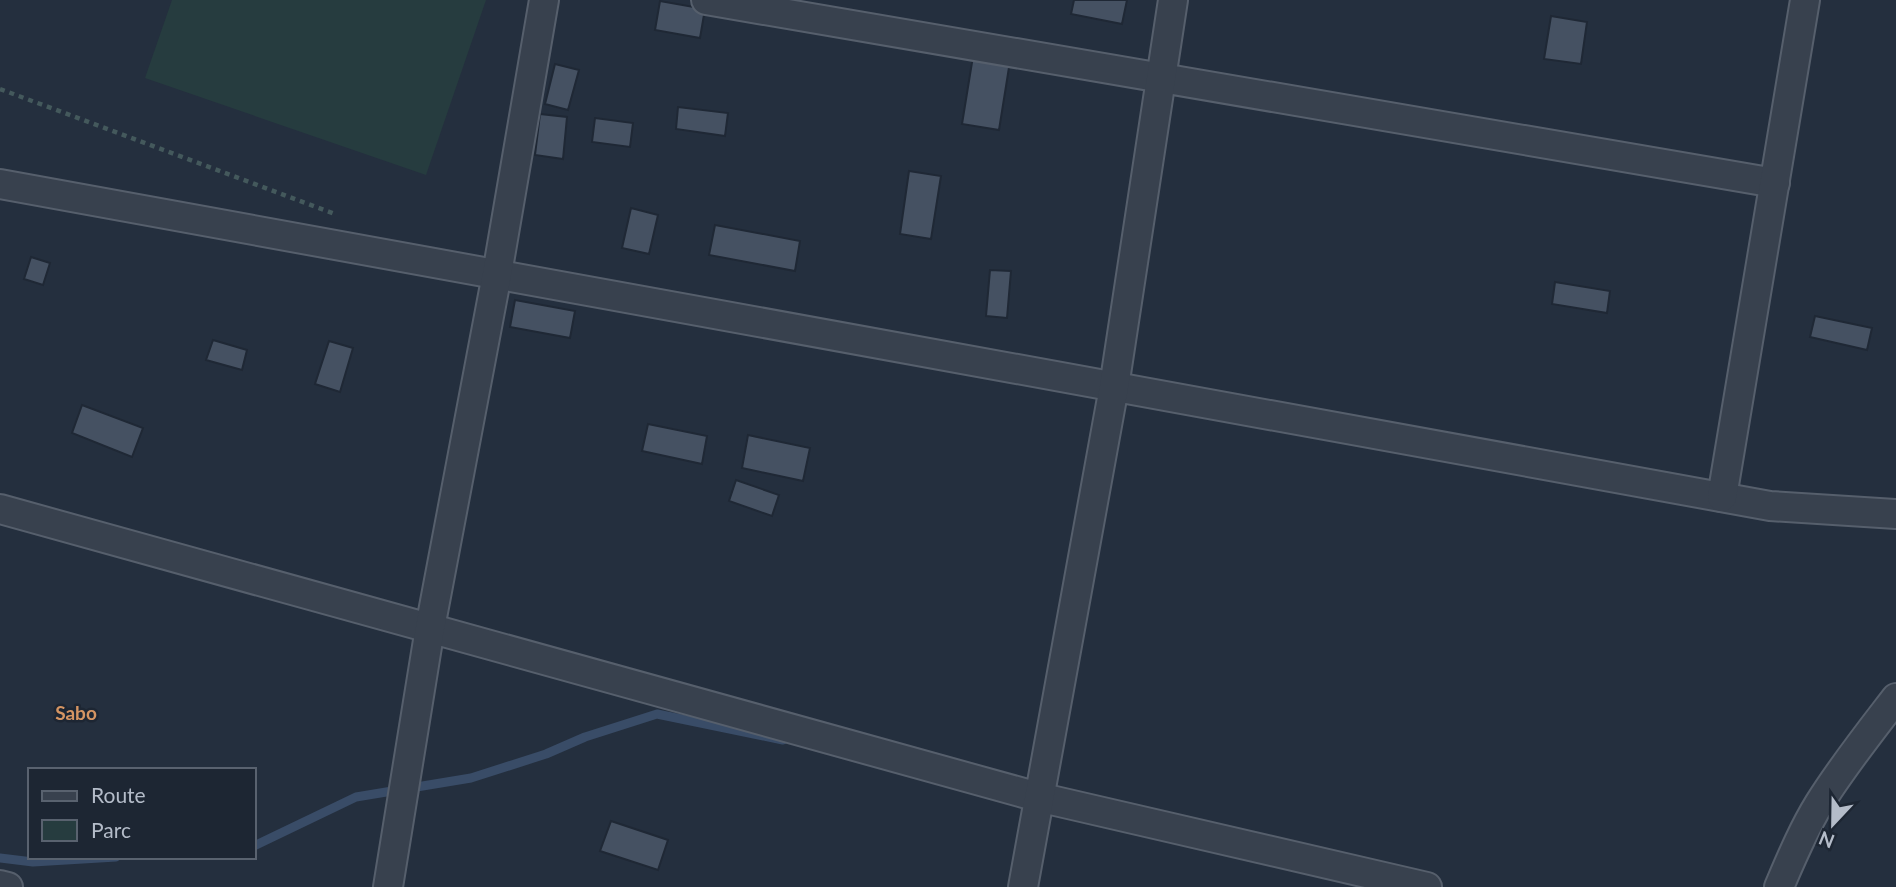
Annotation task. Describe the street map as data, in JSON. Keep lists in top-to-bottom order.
{
  "districts": ["Sabo"],
  "legend": ["Route", "Parc"],
  "north": "bottom"
}
